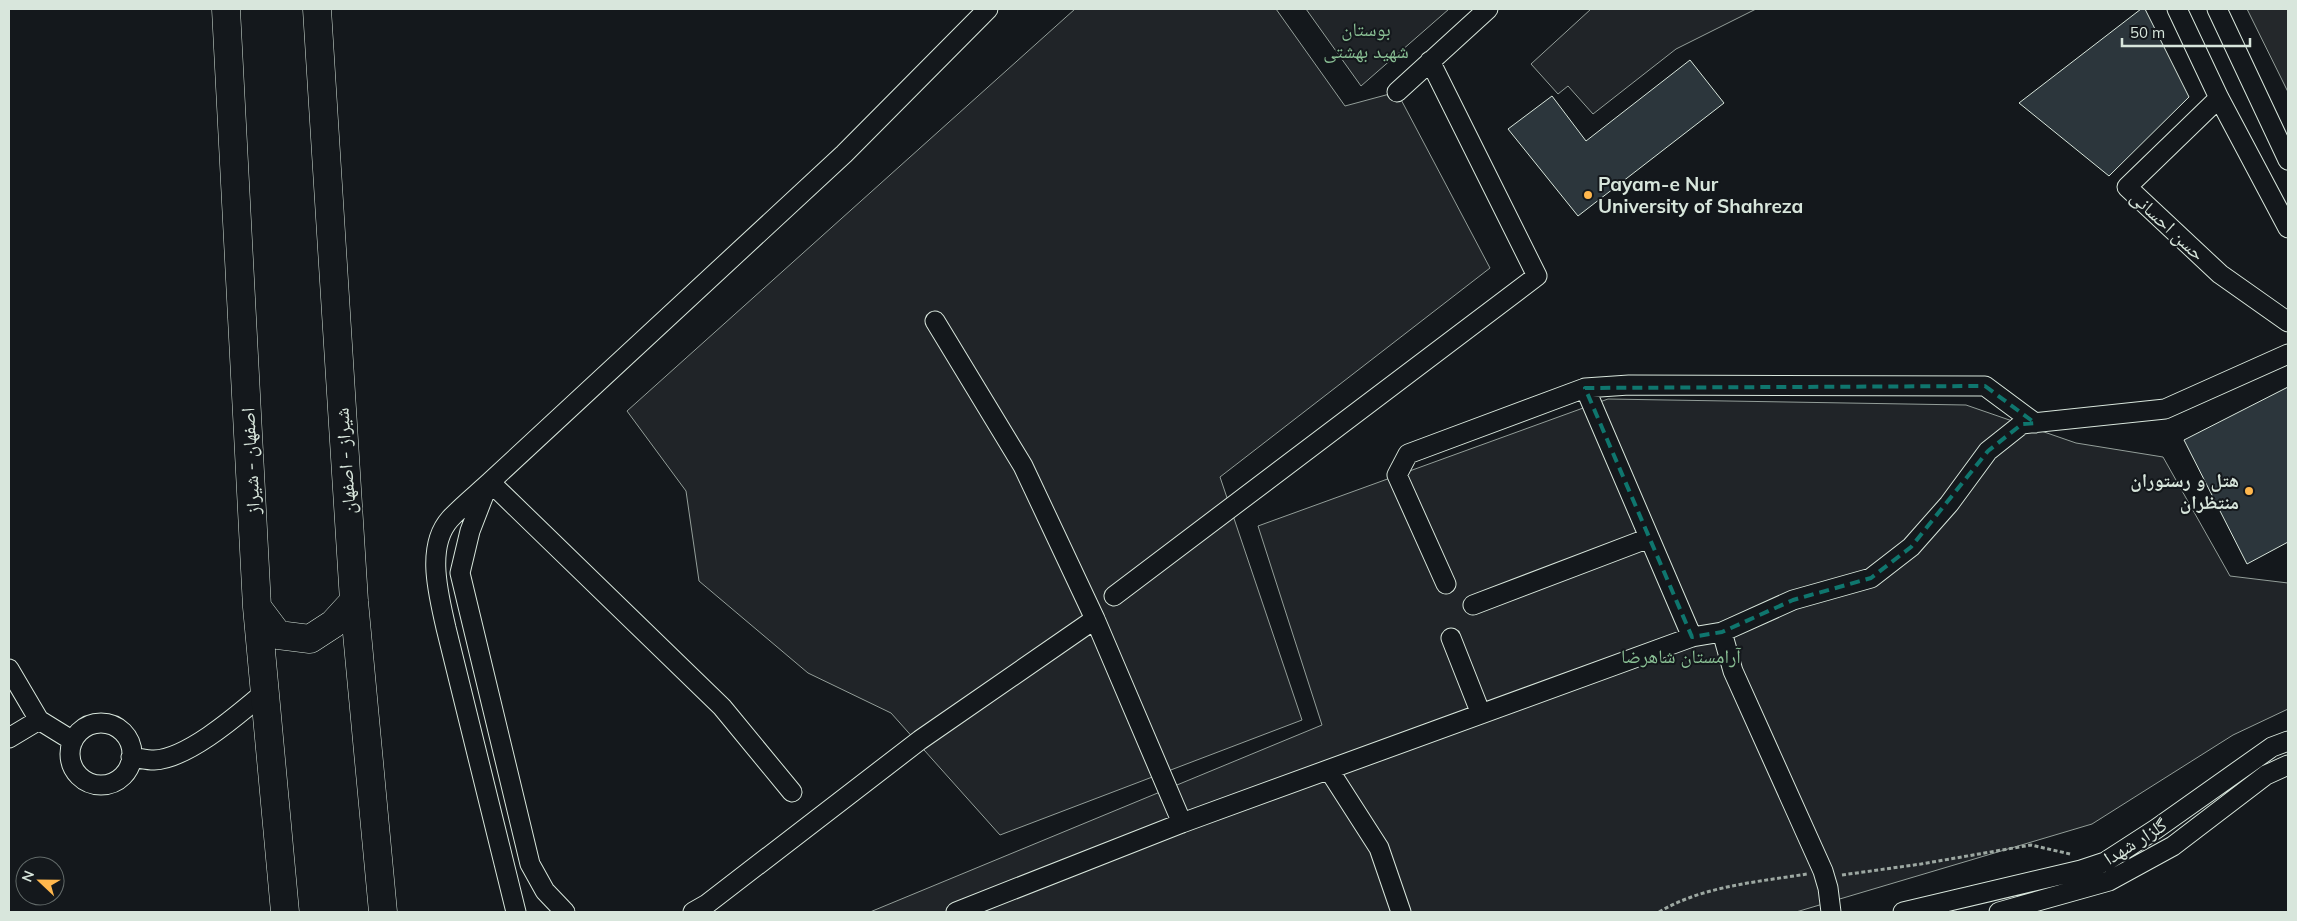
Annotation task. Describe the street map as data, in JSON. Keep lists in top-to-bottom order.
{
  "streets": {
    "highway": ["اصفهان - شیراز", "شیراز - اصفهان"],
    "street": ["حسن احسانی", "گلزار شهدا"]
  },
  "parks": ["بوستان شهید بهشتی", "آرامستان شاهرضا"],
  "places": ["Payam-e Nur University of Shahreza", "هتل و رستوران منتظران"],
  "scale_bar": "50 m",
  "north": "left"
}
